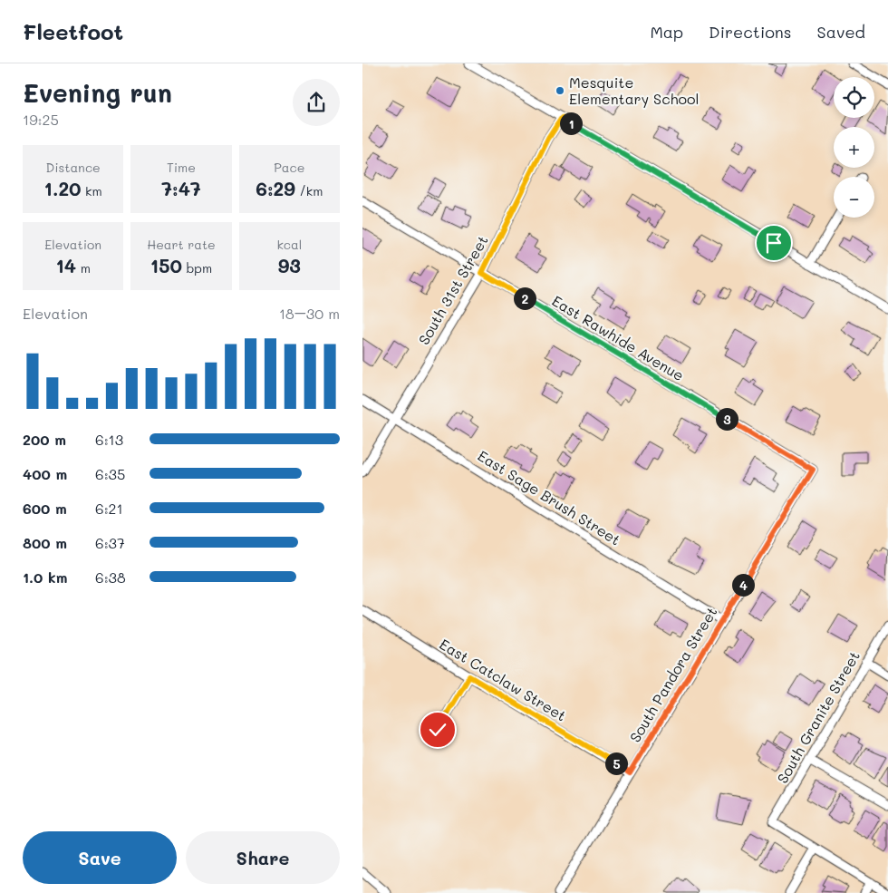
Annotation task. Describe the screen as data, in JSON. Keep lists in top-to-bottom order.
{
  "streets": {
    "street": [
      "South 31st Street",
      "East Rawhide Avenue",
      "East Sage Brush Street",
      "South Pandora Street",
      "East Catclaw Street",
      "South Granite Street"
    ]
  },
  "crossings": [
    ["South 31st Street", "East Rawhide Avenue"],
    ["South 31st Street", "East Sage Brush Street"],
    ["East Rawhide Avenue", "South Pandora Street"],
    ["East Sage Brush Street", "South Pandora Street"],
    ["South Pandora Street", "East Catclaw Street"]
  ],
  "places": ["Mesquite Elementary School"],
  "page": {
    "header": "Fleetfoot",
    "nav": ["Map", "Directions", "Saved"],
    "heading": ["Evening run", "19:25"],
    "map_buttons": ["+", "−"],
    "pins": [
      "1",
      "2",
      "3",
      "4",
      "5"
    ],
    "stats": [
      ["Distance", "1.20 km"],
      ["Time", "7:47"],
      ["Pace", "6:29 /km"],
      ["Elevation", "14 m"],
      ["Heart rate", "150 bpm"],
      ["kcal", "93"]
    ],
    "chart": ["Elevation", "18–30 m"],
    "list": [
      {
        "name": "200 m",
        "note": "6:13"
      },
      {
        "name": "400 m",
        "note": "6:35"
      },
      {
        "name": "600 m",
        "note": "6:21"
      },
      {
        "name": "800 m",
        "note": "6:37"
      },
      {
        "name": "1.0 km",
        "note": "6:38"
      }
    ],
    "buttons": ["Save", "Share"]
  }
}
